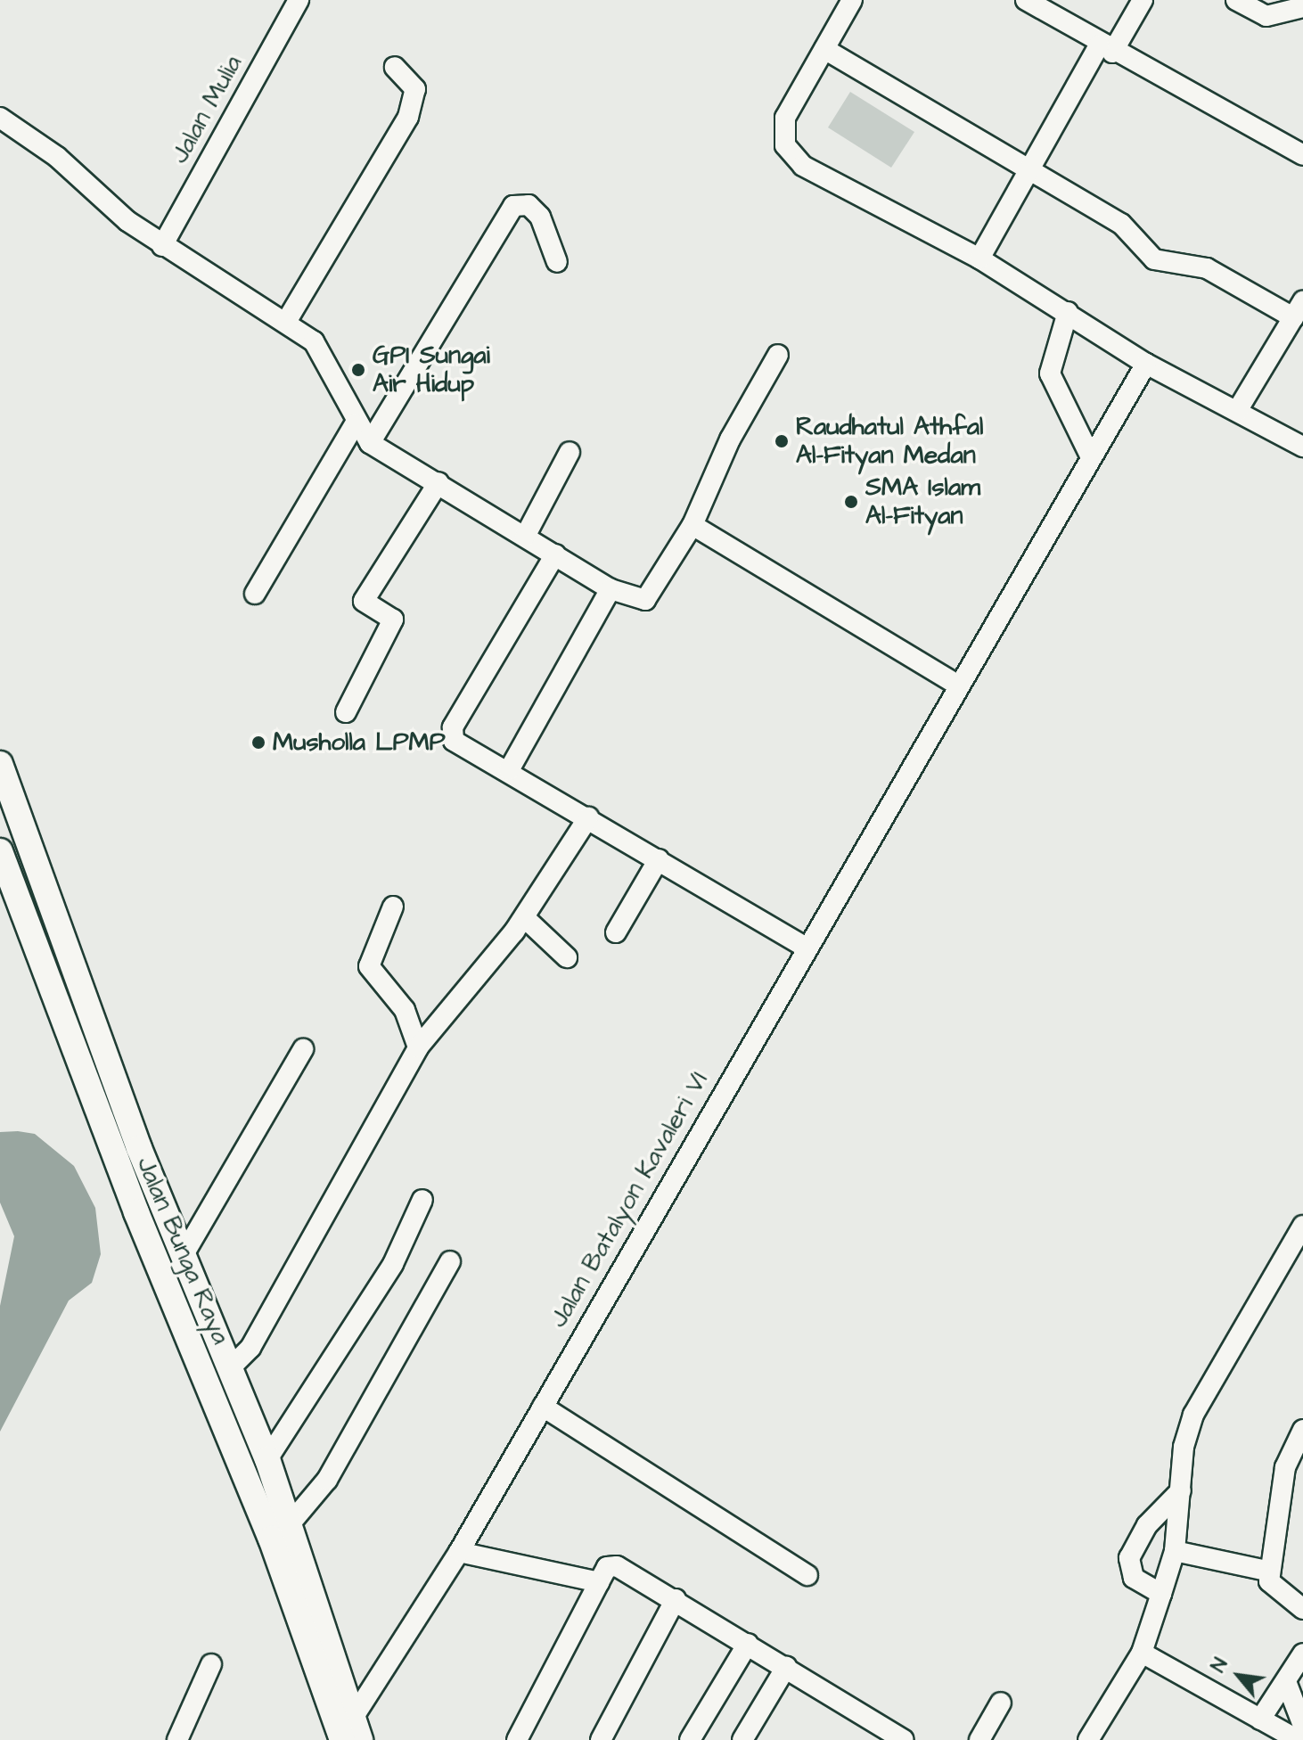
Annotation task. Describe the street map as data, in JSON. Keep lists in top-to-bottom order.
{
  "streets": {
    "main road": ["Jalan Bunga Raya"],
    "street": ["Jalan Mulia", "Jalan Batalyon Kavaleri VI"]
  },
  "crossings": [
    ["Jalan Batalyon Kavaleri VI", "Jalan Bunga Raya"]
  ],
  "places": [
    "GPI Sungai Air Hidup",
    "Raudhatul Athfal Al-Fityan Medan",
    "SMA Islam Al-Fityan",
    "Musholla LPMP"
  ],
  "north": "top left"
}
